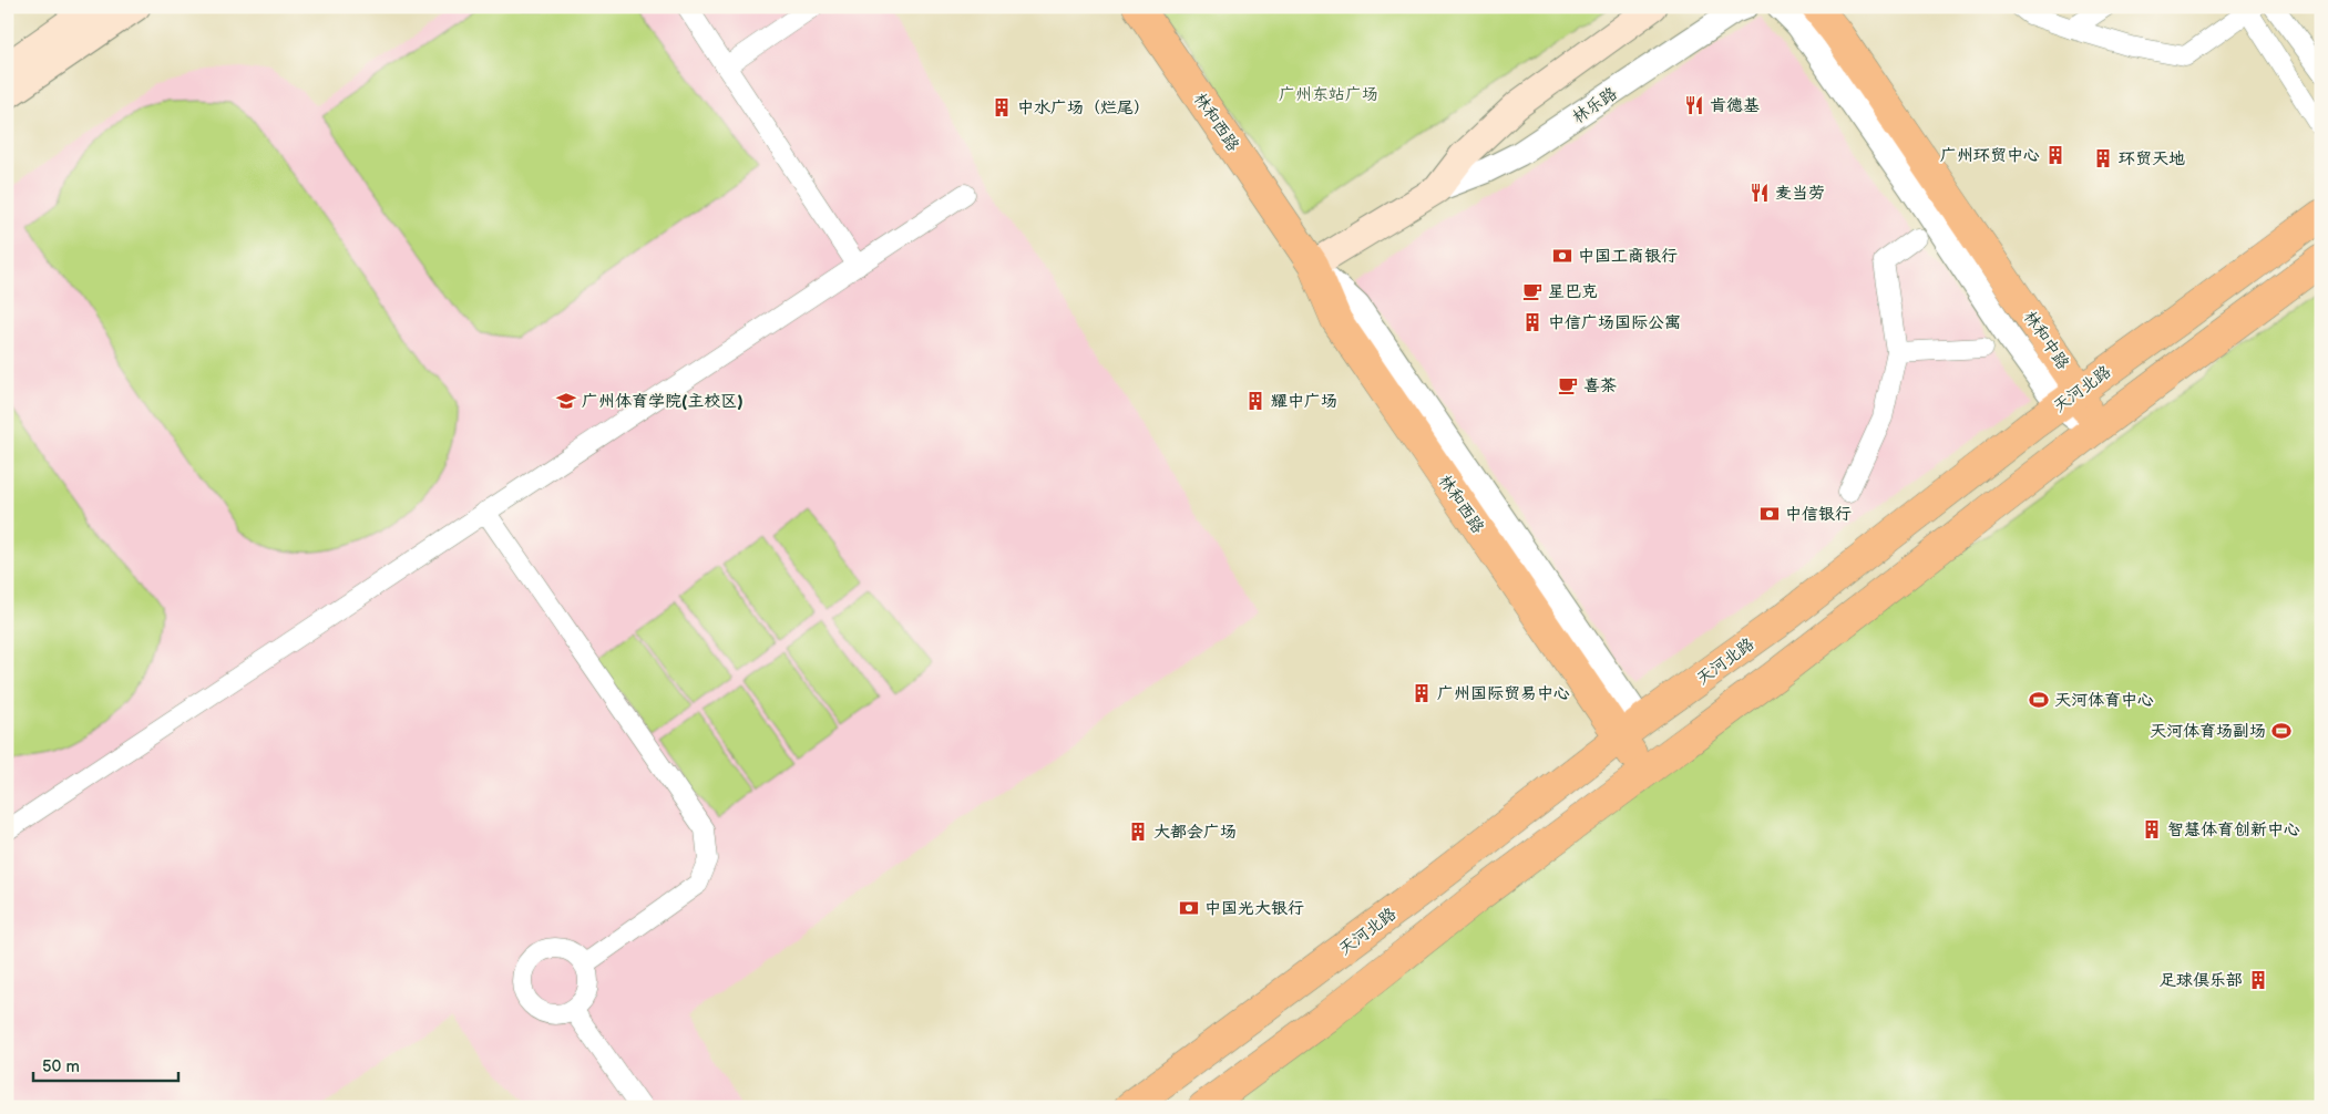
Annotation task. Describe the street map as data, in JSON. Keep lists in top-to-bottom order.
{
  "streets": {
    "main road": [
      "林乐路",
      "林和西路",
      "林和中路",
      "天河北路"
    ]
  },
  "crossings": [
    ["林乐路", "林和西路"],
    ["林和西路", "天河北路"],
    ["林和中路", "天河北路"]
  ],
  "parks": ["广州东站广场"],
  "places": {
    "restaurant": ["肯德基", "麦当劳"],
    "building": [
      "中水广场（烂尾）",
      "广州环贸中心",
      "环贸天地",
      "中信广场国际公寓",
      "耀中广场",
      "广州国际贸易中心",
      "智慧体育创新中心",
      "大都会广场",
      "足球俱乐部"
    ],
    "bank": ["中国工商银行", "中信银行", "中国光大银行"],
    "cafe": ["星巴克", "喜茶"],
    "school or university": ["广州体育学院(主校区)"],
    "sports": ["天河体育中心", "天河体育场副场"]
  },
  "scale_bar": "50 m"
}
